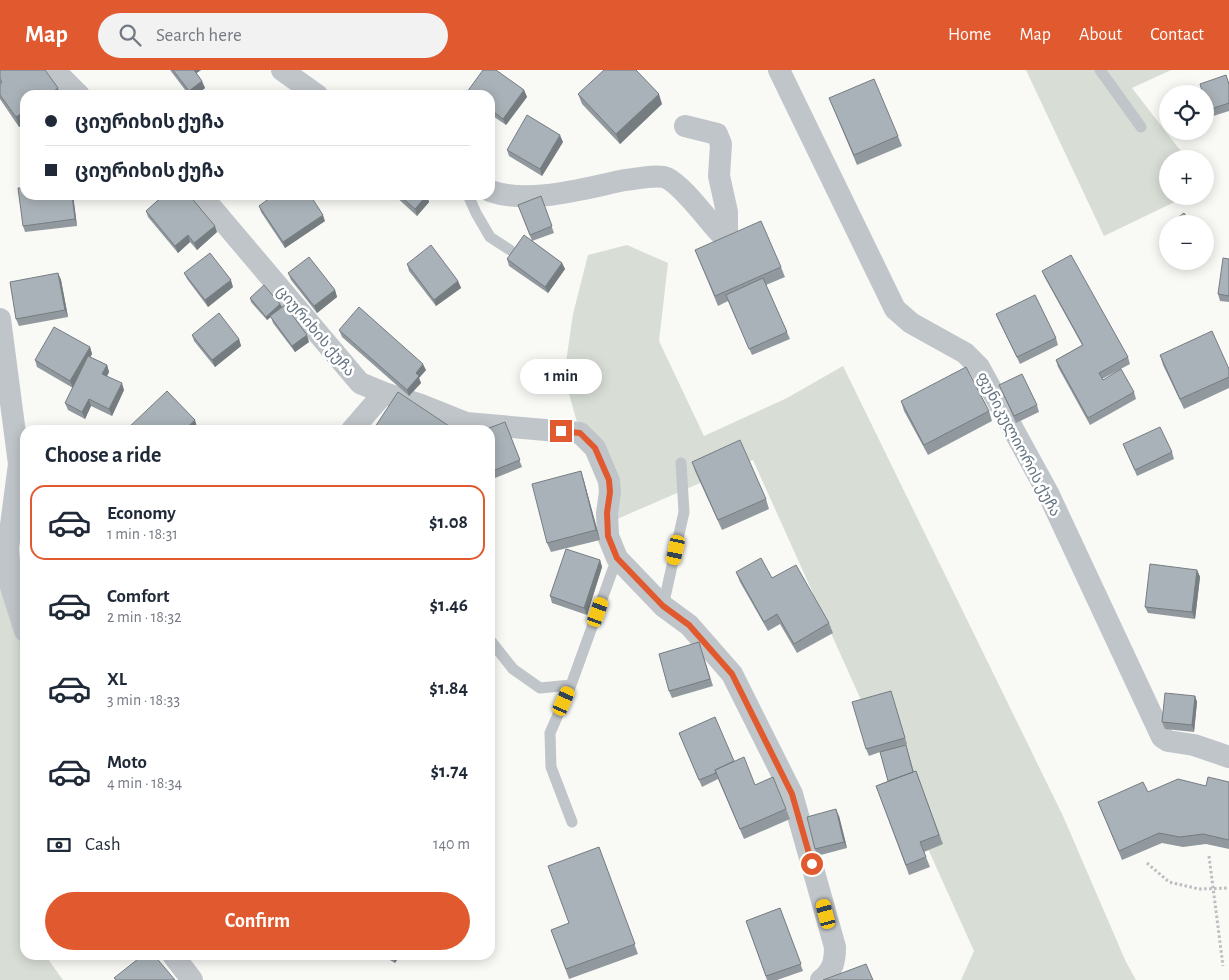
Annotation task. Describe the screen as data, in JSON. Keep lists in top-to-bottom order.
{
  "streets": {
    "street": ["ციურიხის ქუჩა", "ფუნიკულიორის ქუჩა"]
  },
  "page": {
    "header": "Map",
    "search": "Search here",
    "nav": [
      "Home",
      "Map",
      "About",
      "Contact"
    ],
    "map_buttons": ["+", "−"],
    "banner": ["ციურიხის ქუჩა", "ციურიხის ქუჩა"],
    "bubble": "1 min",
    "heading": "Choose a ride",
    "list": [
      {
        "name": "Economy",
        "note": "1 min · 18:31",
        "value": "$1.08"
      },
      {
        "name": "Comfort",
        "note": "2 min · 18:32",
        "value": "$1.46"
      },
      {
        "name": "XL",
        "note": "3 min · 18:33",
        "value": "$1.84"
      },
      {
        "name": "Moto",
        "note": "4 min · 18:34",
        "value": "$1.74"
      }
    ],
    "pay": ["Cash", "140 m"],
    "buttons": "Confirm"
  }
}
